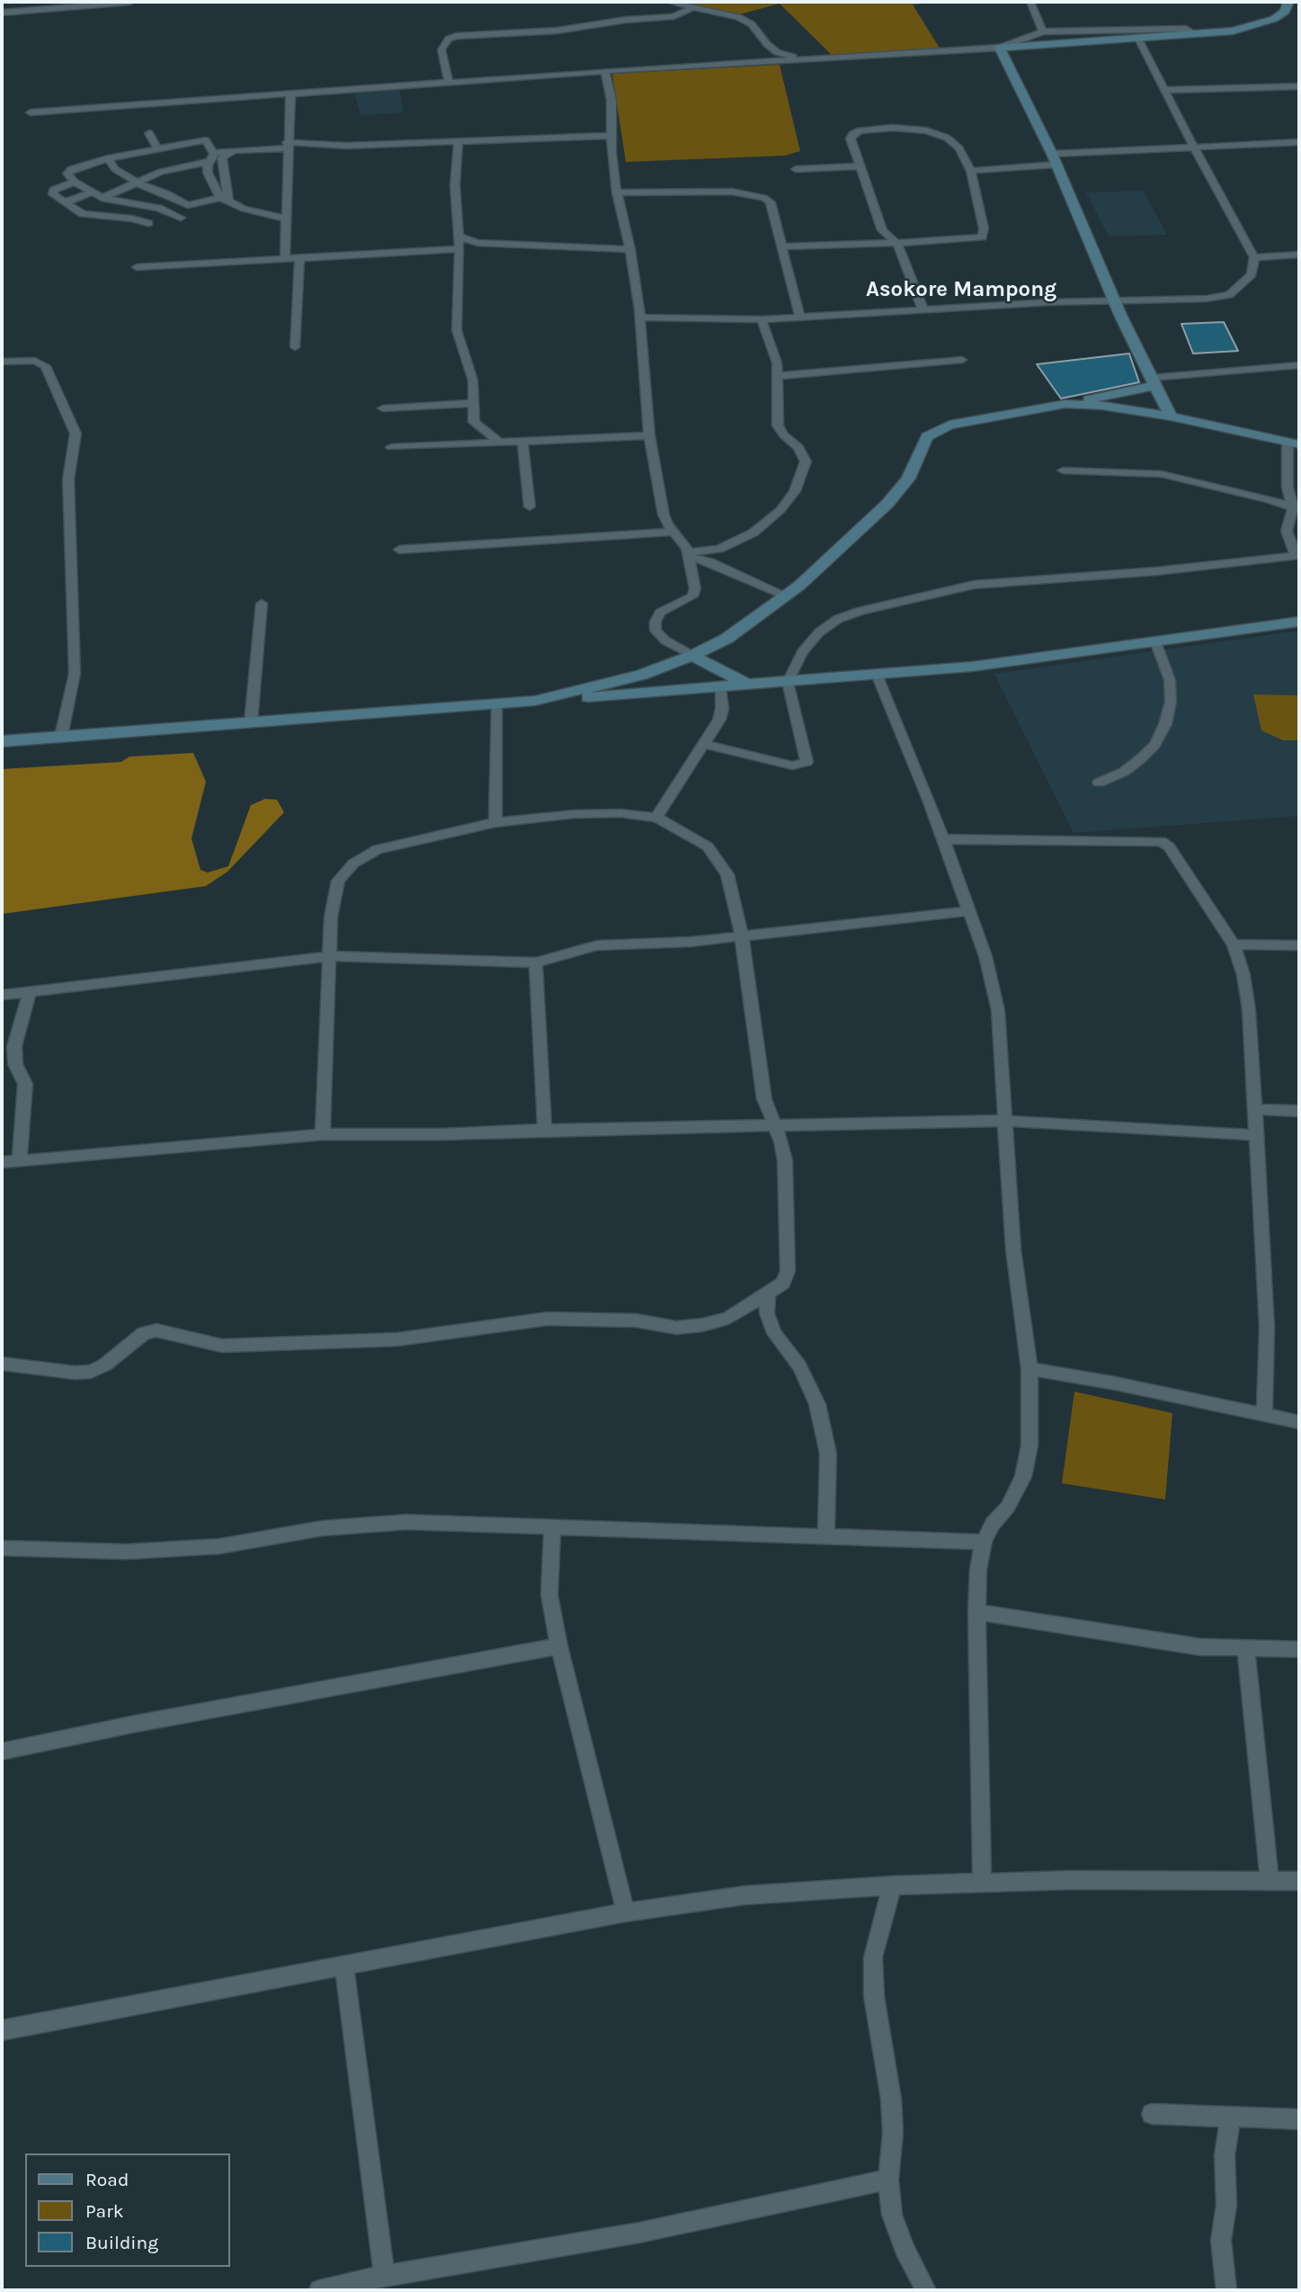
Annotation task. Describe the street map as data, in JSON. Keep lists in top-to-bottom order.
{
  "districts": ["Asokore Mampong"],
  "legend": ["Road", "Park", "Building"]
}
